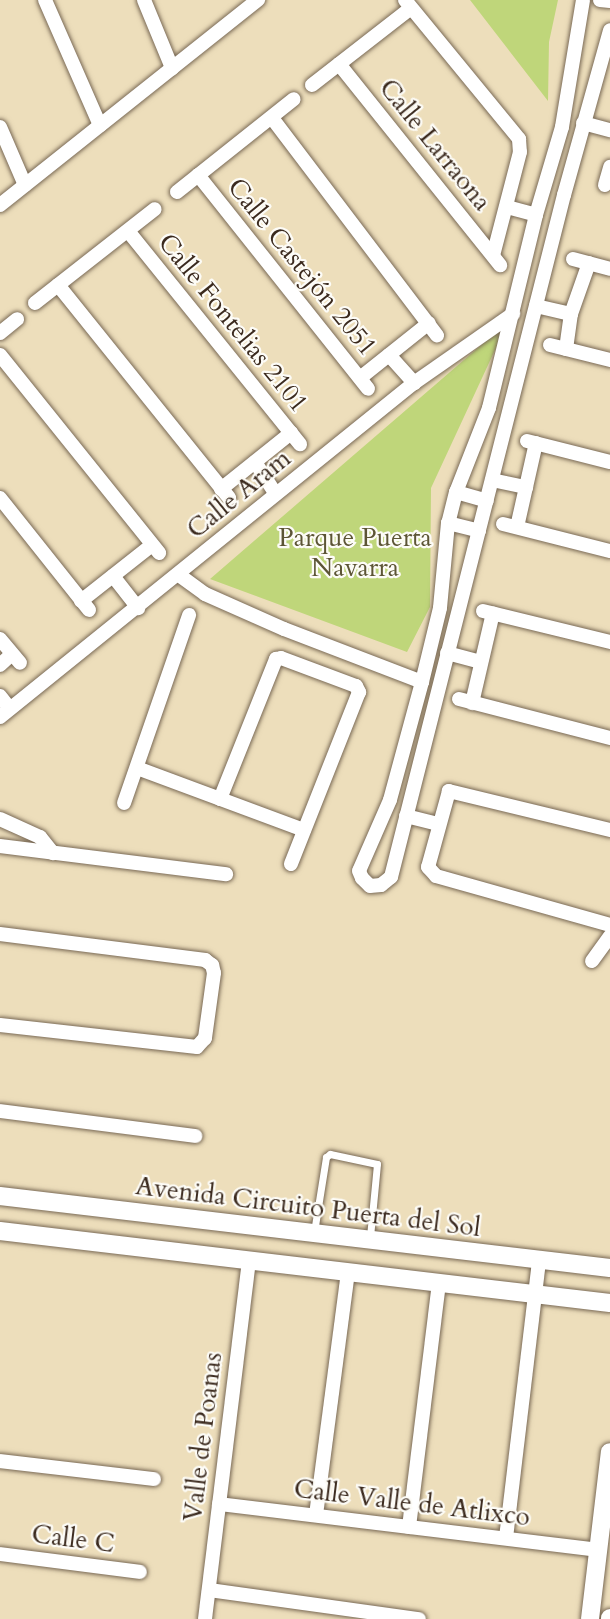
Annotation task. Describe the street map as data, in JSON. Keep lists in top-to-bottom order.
{
  "streets": {
    "street": [
      "Calle Larraona",
      "Calle Castejón 2051",
      "Calle Fontelias 2101",
      "Calle Aram",
      "Avenida Circuito Puerta del Sol",
      "Valle de Poanas",
      "Calle Valle de Atlixco",
      "Calle C"
    ]
  },
  "crossings": [
    ["Valle de Poanas", "Calle Valle de Atlixco"]
  ],
  "parks": ["Parque Puerta Navarra"]
}
